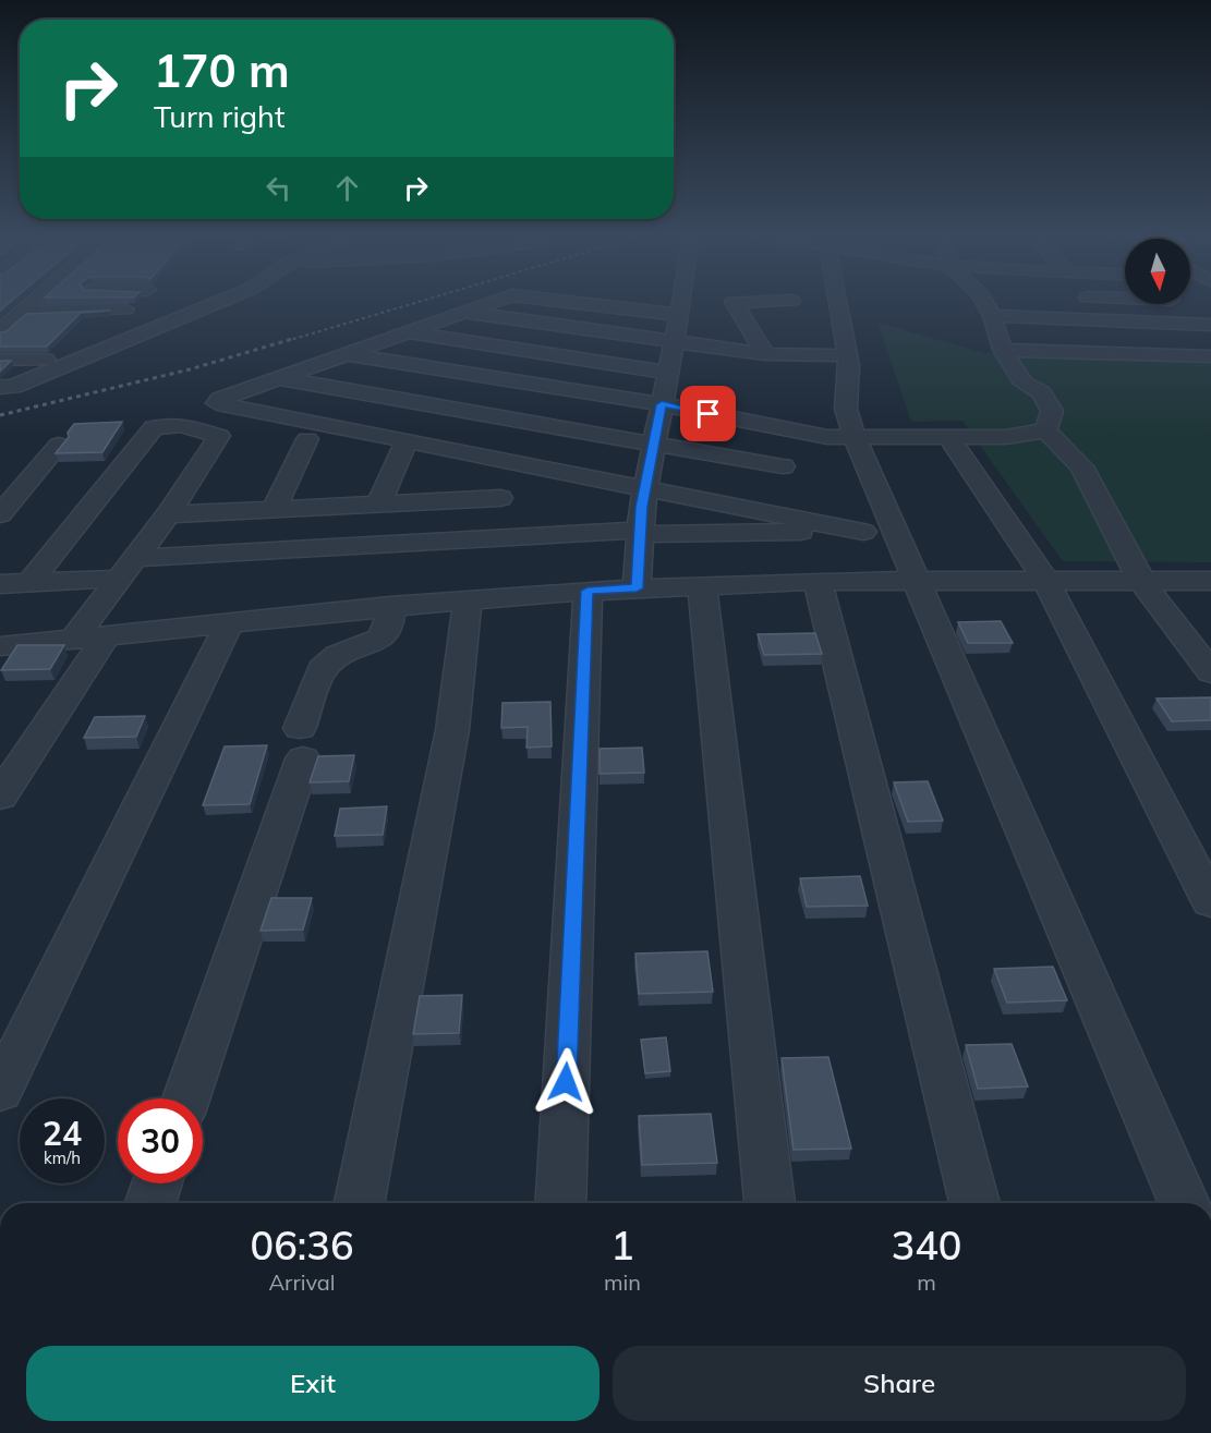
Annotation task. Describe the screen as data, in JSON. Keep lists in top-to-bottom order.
{
  "north": "bottom",
  "page": {
    "turn": ["170 m", "Turn right"],
    "speed": "24 km/h",
    "limit": "30",
    "eta": [
      "06:36",
      "Arrival",
      "1",
      "min",
      "340",
      "m"
    ],
    "buttons": ["Exit", "Share"]
  }
}
